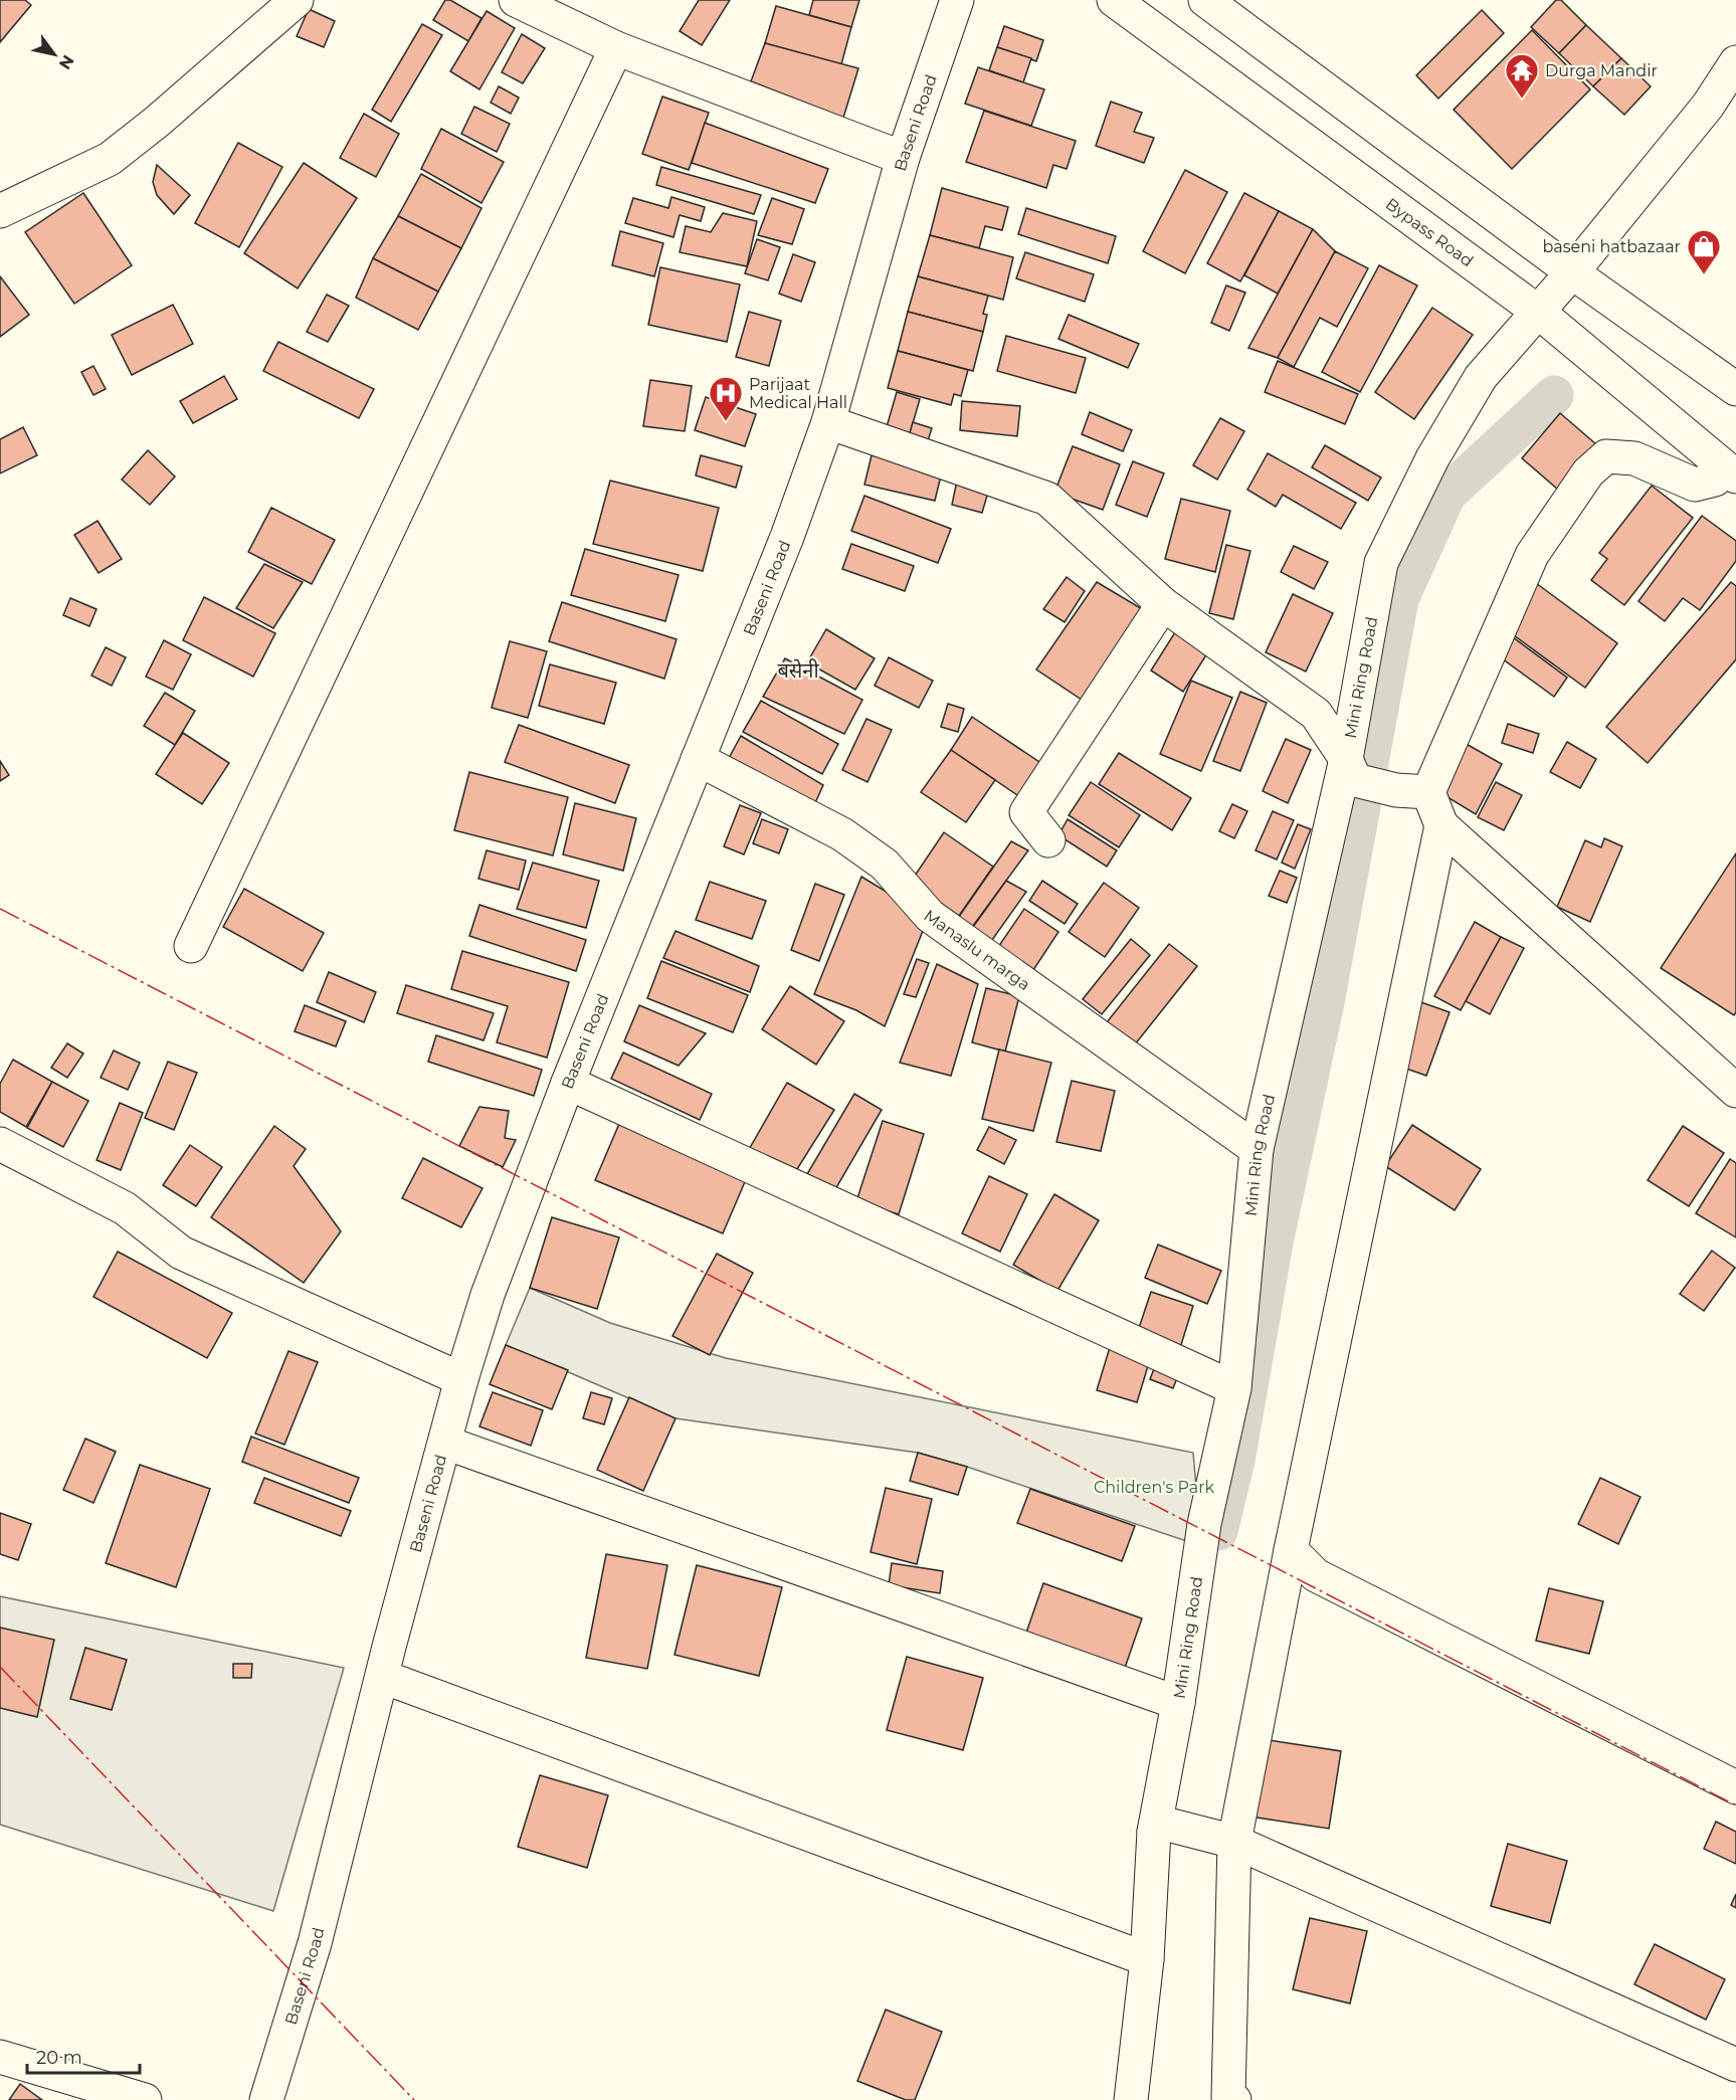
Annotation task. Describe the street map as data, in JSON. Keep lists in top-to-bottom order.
{
  "streets": {
    "main road": [
      "Baseni Road",
      "Bypass Road",
      "Mini Ring Road",
      "Manaslu marga"
    ]
  },
  "crossings": [
    ["Baseni Road", "Manaslu marga"],
    ["Bypass Road", "Mini Ring Road"],
    ["Mini Ring Road", "Manaslu marga"]
  ],
  "districts": ["बसेनी"],
  "parks": ["Children's Park"],
  "places": {
    "temple": ["Durga Mandir"],
    "shop": ["baseni hatbazaar"],
    "hospital": ["Parijaat Medical Hall"]
  },
  "scale_bar": "20 m",
  "north": "bottom right"
}
